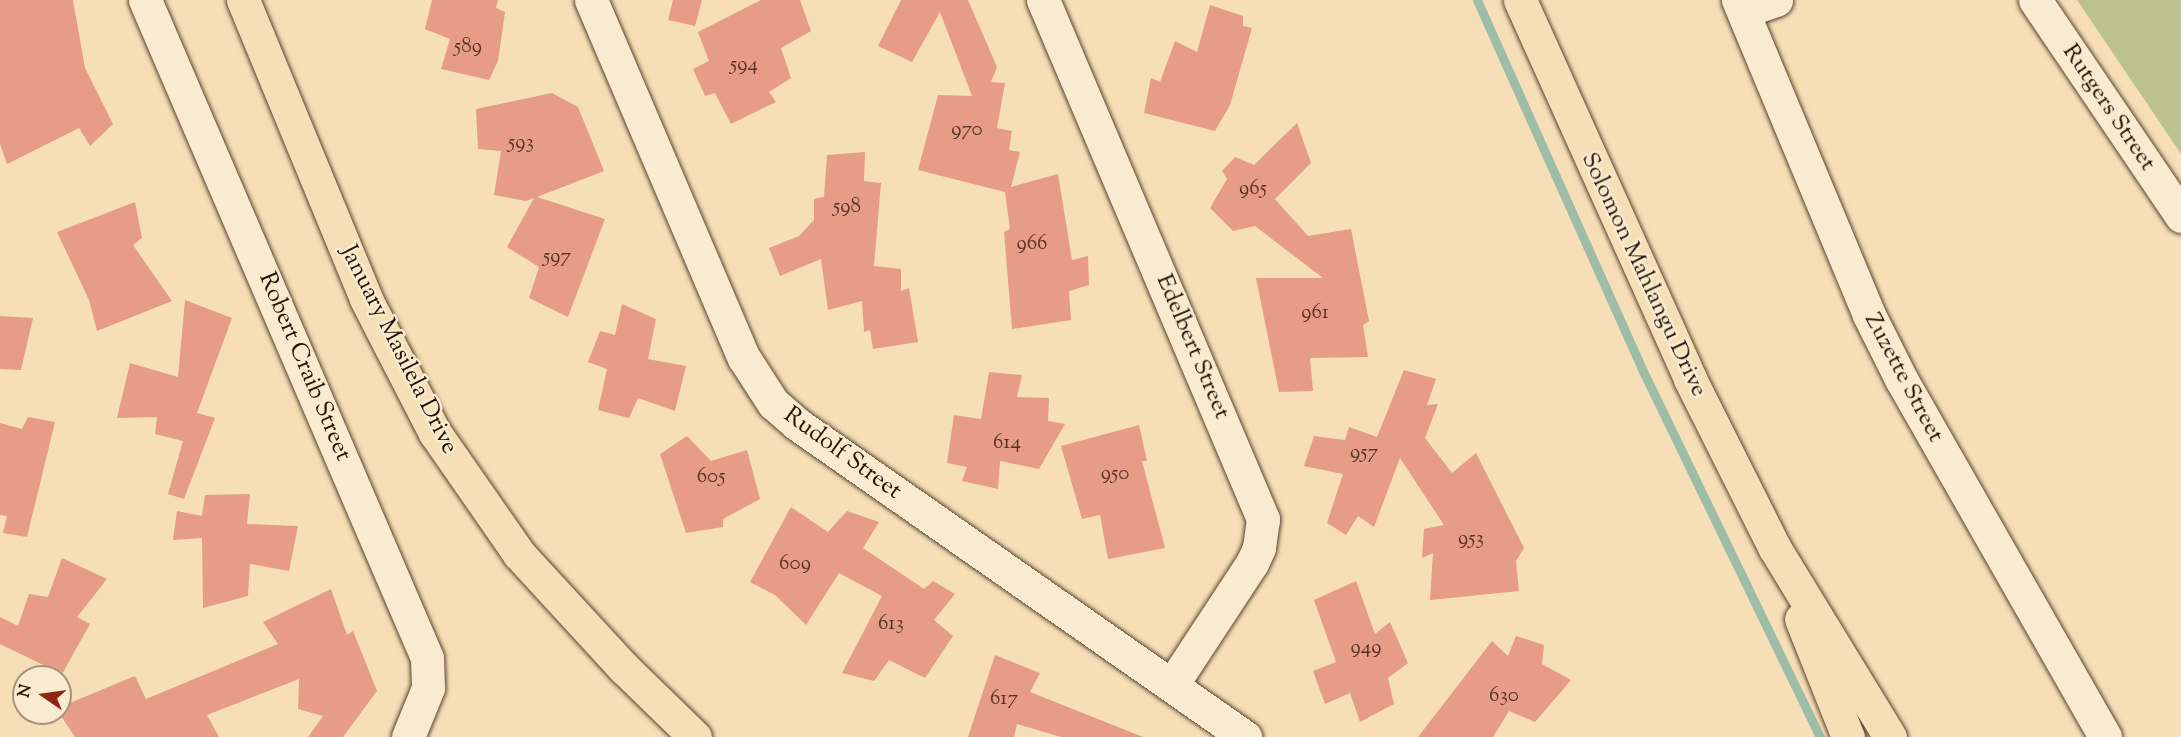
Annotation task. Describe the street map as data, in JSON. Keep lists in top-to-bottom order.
{
  "streets": {
    "main road": ["Solomon Mahlangu Drive", "January Masilela Drive"],
    "street": [
      "Rutgers Street",
      "Edelbert Street",
      "Robert Craib Street",
      "Zuzette Street",
      "Rudolf Street"
    ]
  },
  "crossings": [
    ["Edelbert Street", "Rudolf Street"]
  ],
  "house_numbers": [
    "589",
    "594",
    "970",
    "593",
    "965",
    "598",
    "966",
    "597",
    "961",
    "614",
    "957",
    "950",
    "605",
    "953",
    "609",
    "613",
    "949",
    "630",
    "617"
  ],
  "north": "left"
}
